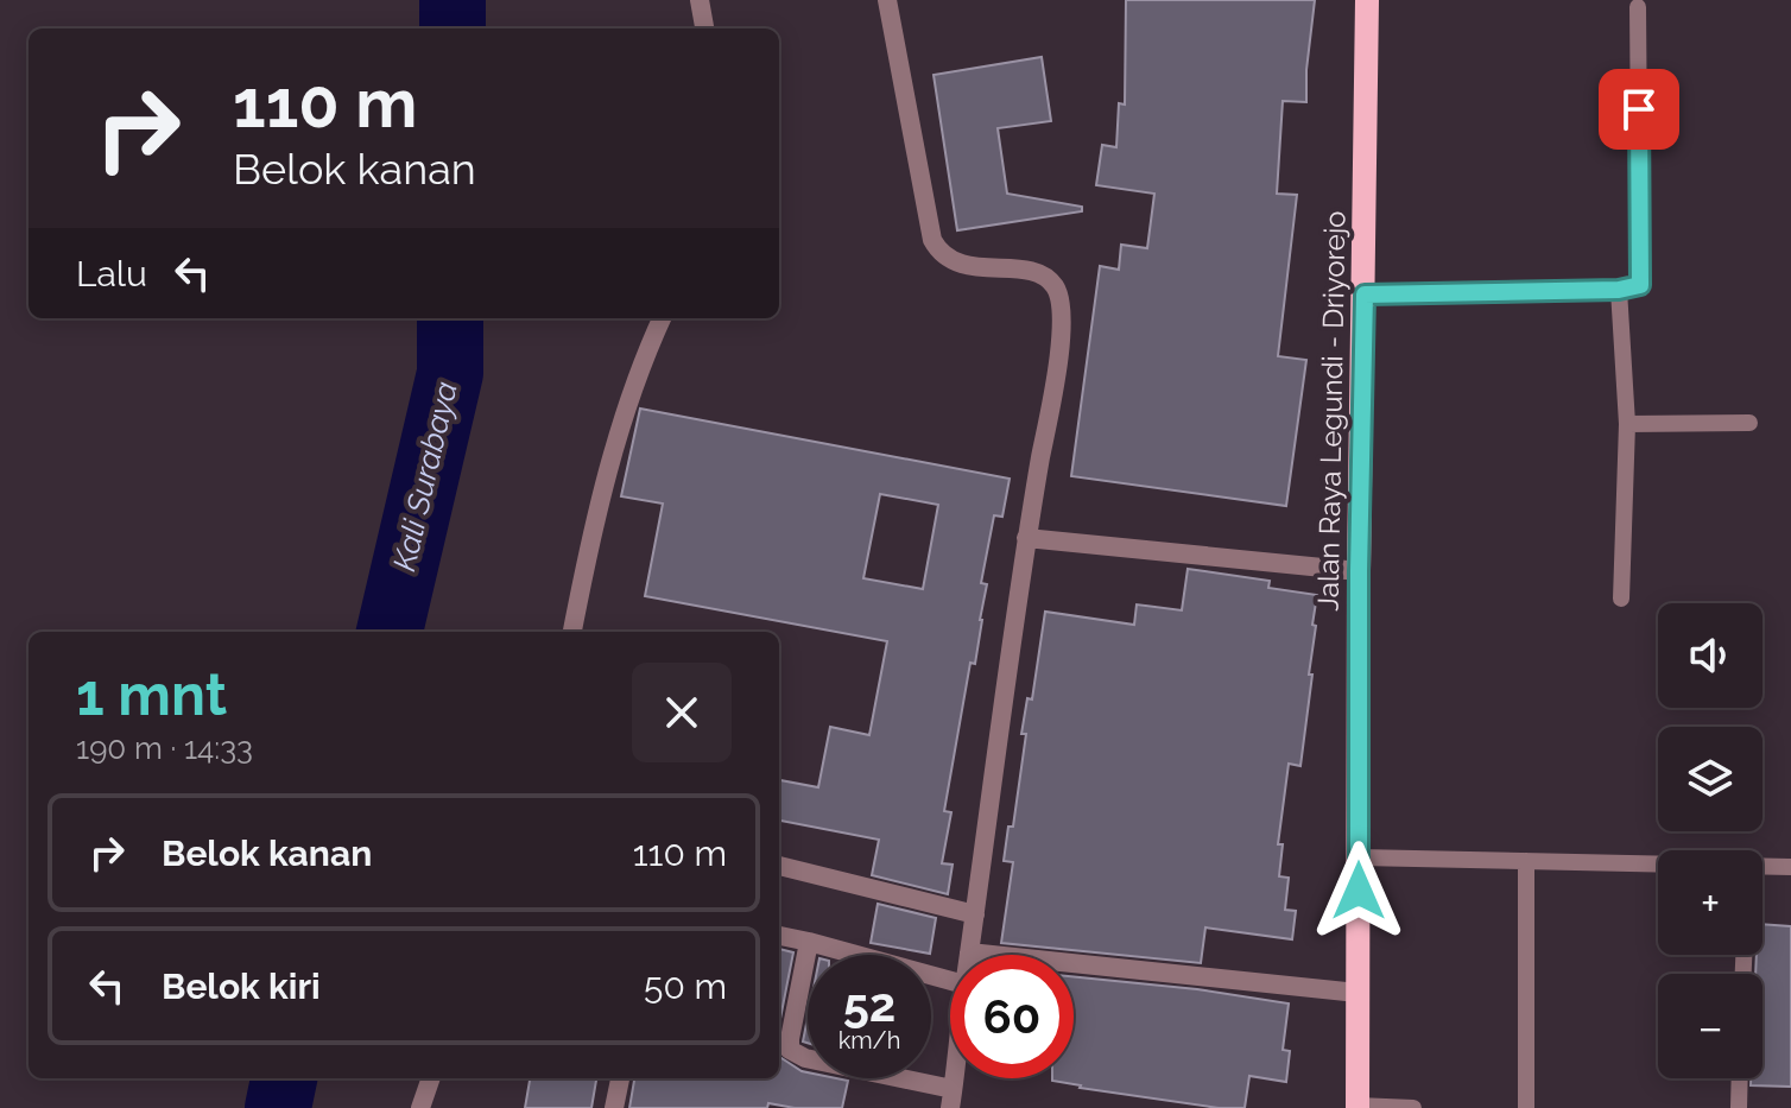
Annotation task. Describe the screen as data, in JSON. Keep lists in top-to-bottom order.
{
  "streets": {
    "main road": ["Jalan Raya Legundi - Driyorejo"]
  },
  "water": ["Kali Surabaya"],
  "page": {
    "turn": ["110 m", "Belok kanan"],
    "then": "Lalu",
    "map_buttons": ["+", "−"],
    "heading": ["1 mnt", "190 m · 14:33"],
    "list": [
      {
        "name": "Belok kanan",
        "value": "110 m"
      },
      {
        "name": "Belok kiri",
        "value": "50 m"
      }
    ],
    "speed": "52 km/h",
    "limit": "60"
  }
}
